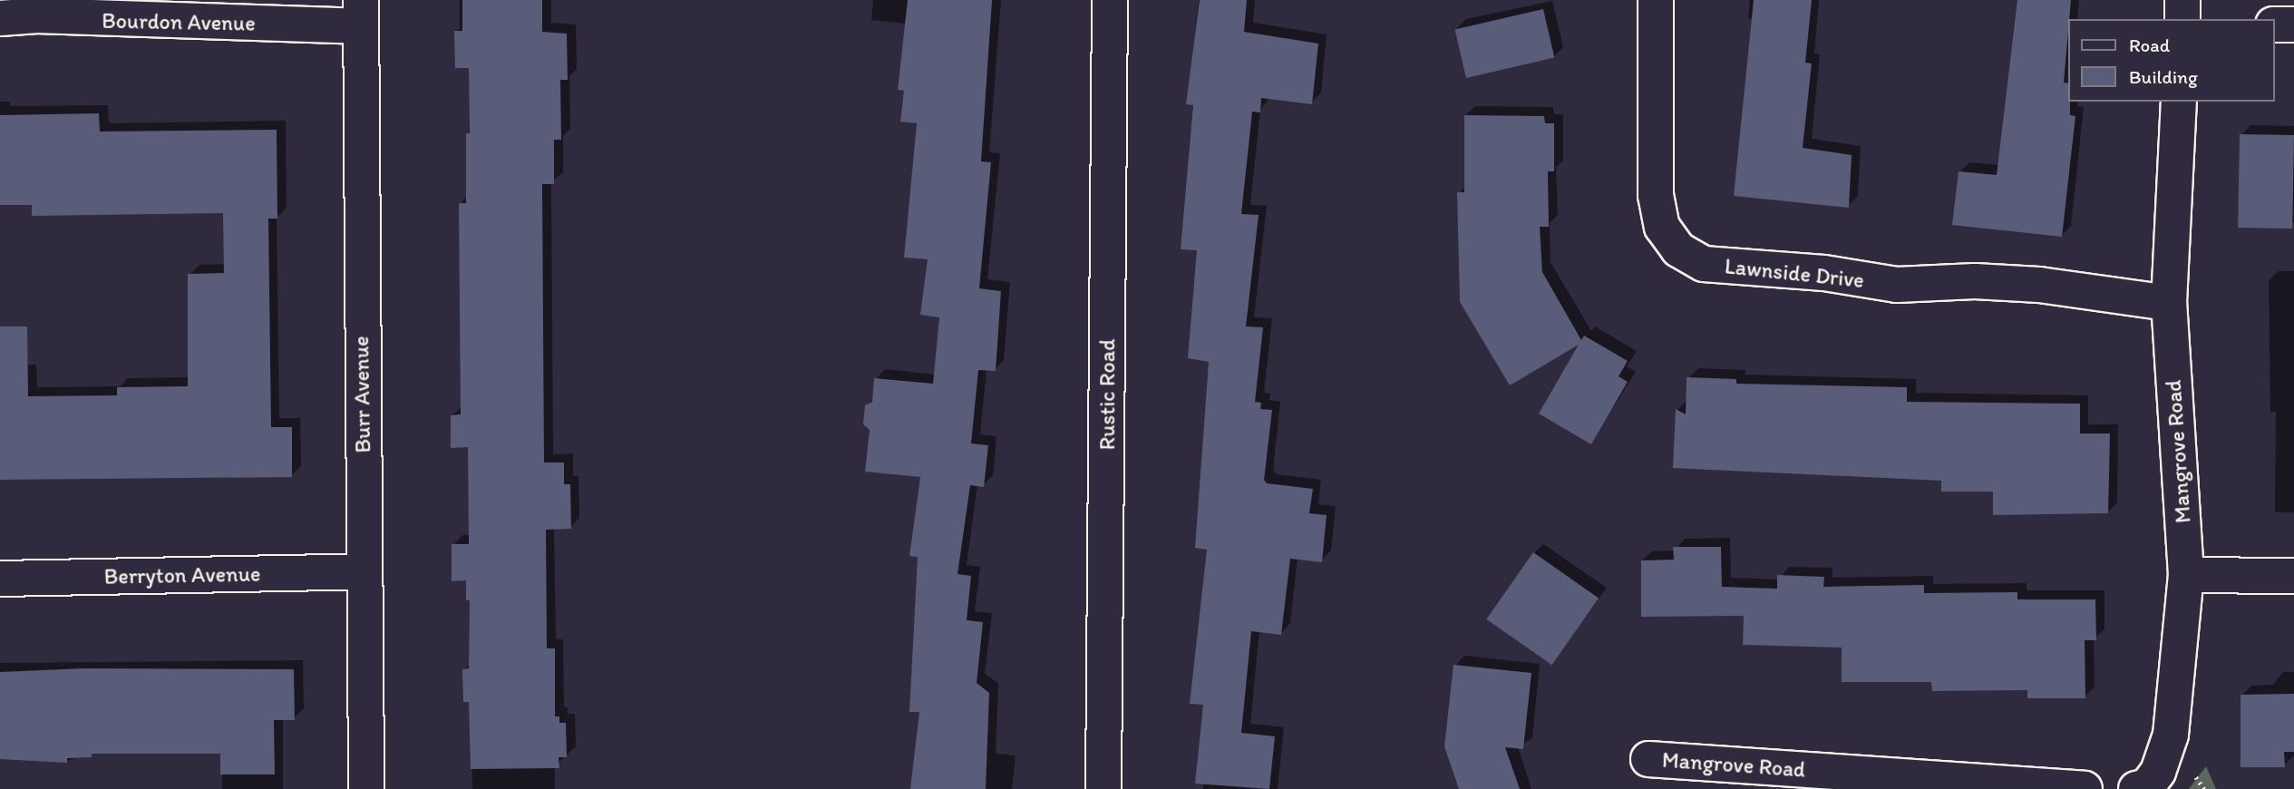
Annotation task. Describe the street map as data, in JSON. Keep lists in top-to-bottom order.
{
  "streets": {
    "street": [
      "Bourdon Avenue",
      "Lawnside Drive",
      "Burr Avenue",
      "Rustic Road",
      "Mangrove Road",
      "Berryton Avenue"
    ]
  },
  "crossings": [
    ["Bourdon Avenue", "Burr Avenue"],
    ["Lawnside Drive", "Mangrove Road"],
    ["Burr Avenue", "Berryton Avenue"]
  ],
  "legend": ["Road", "Building"]
}
